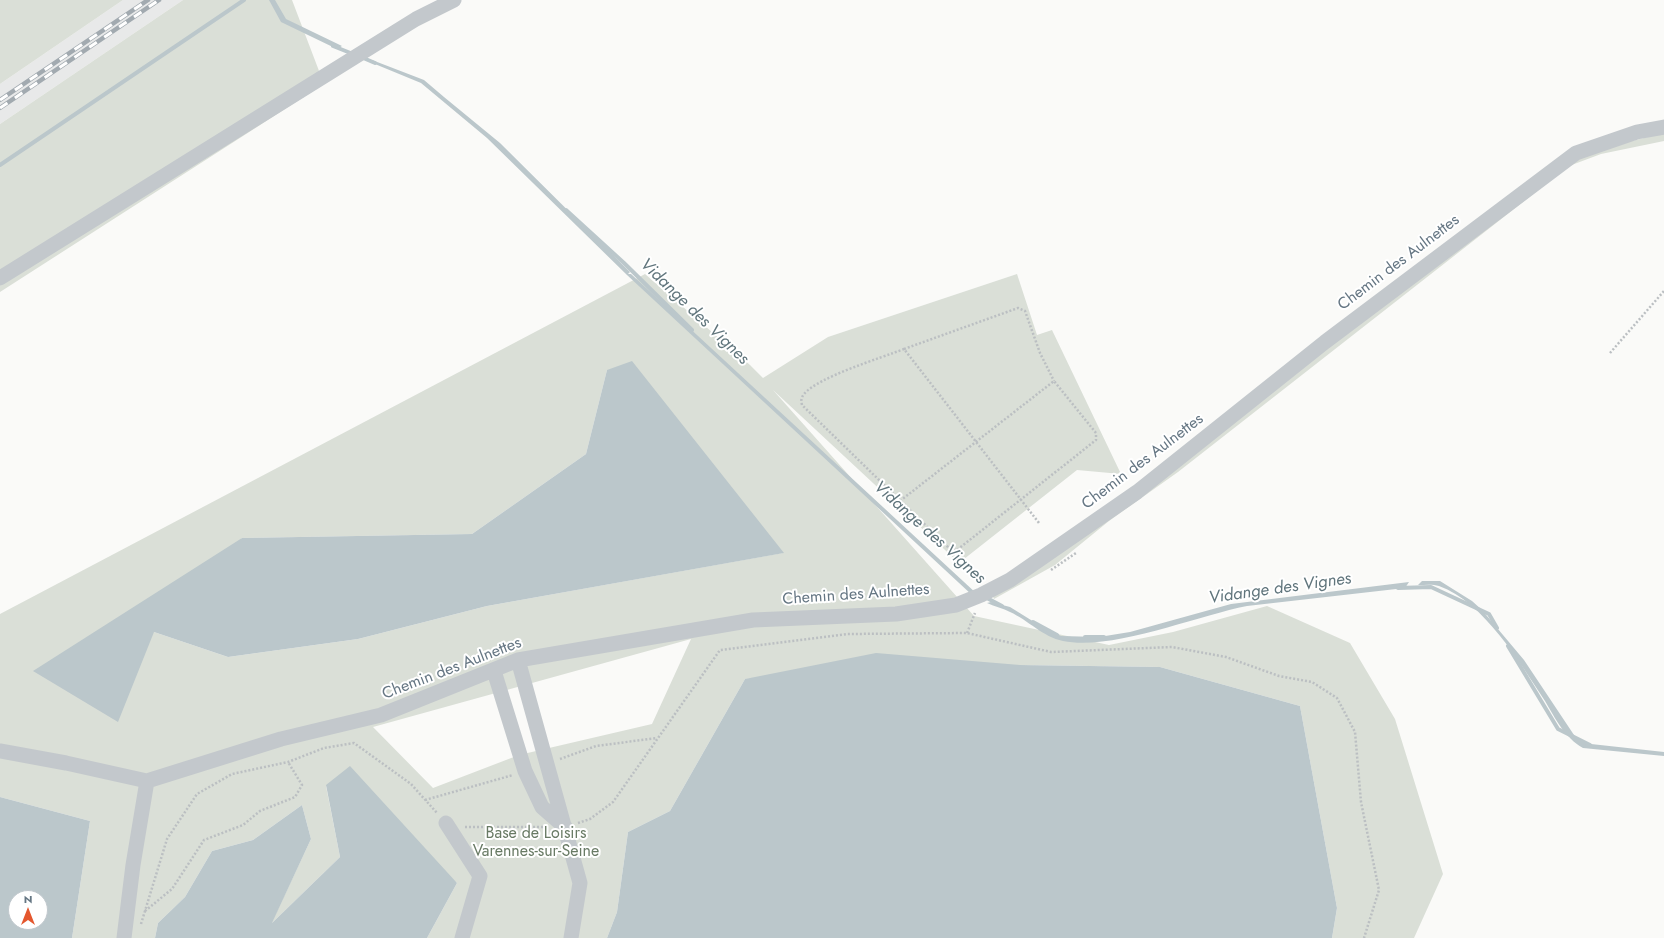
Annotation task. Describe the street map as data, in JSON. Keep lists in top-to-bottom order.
{
  "streets": {
    "street": ["Chemin des Aulnettes"]
  },
  "water": ["Vidange des Vignes"],
  "parks": ["Base de Loisirs Varennes-sur-Seine"],
  "north": "top"
}
